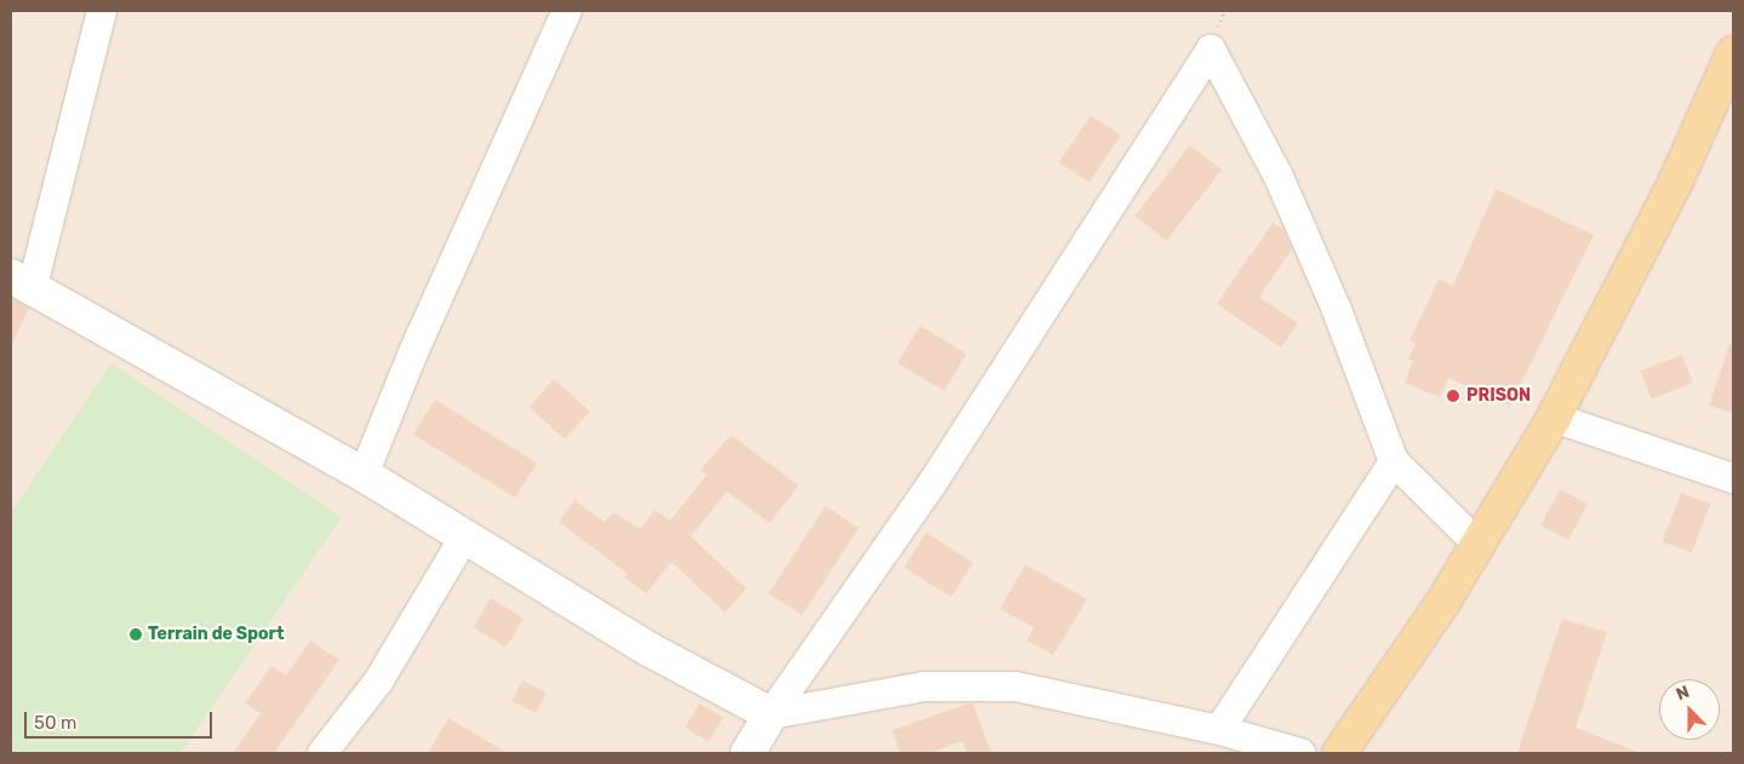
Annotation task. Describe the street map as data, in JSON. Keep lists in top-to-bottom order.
{
  "places": ["PRISON", "Terrain de Sport"],
  "scale_bar": "50 m",
  "north": "top"
}
